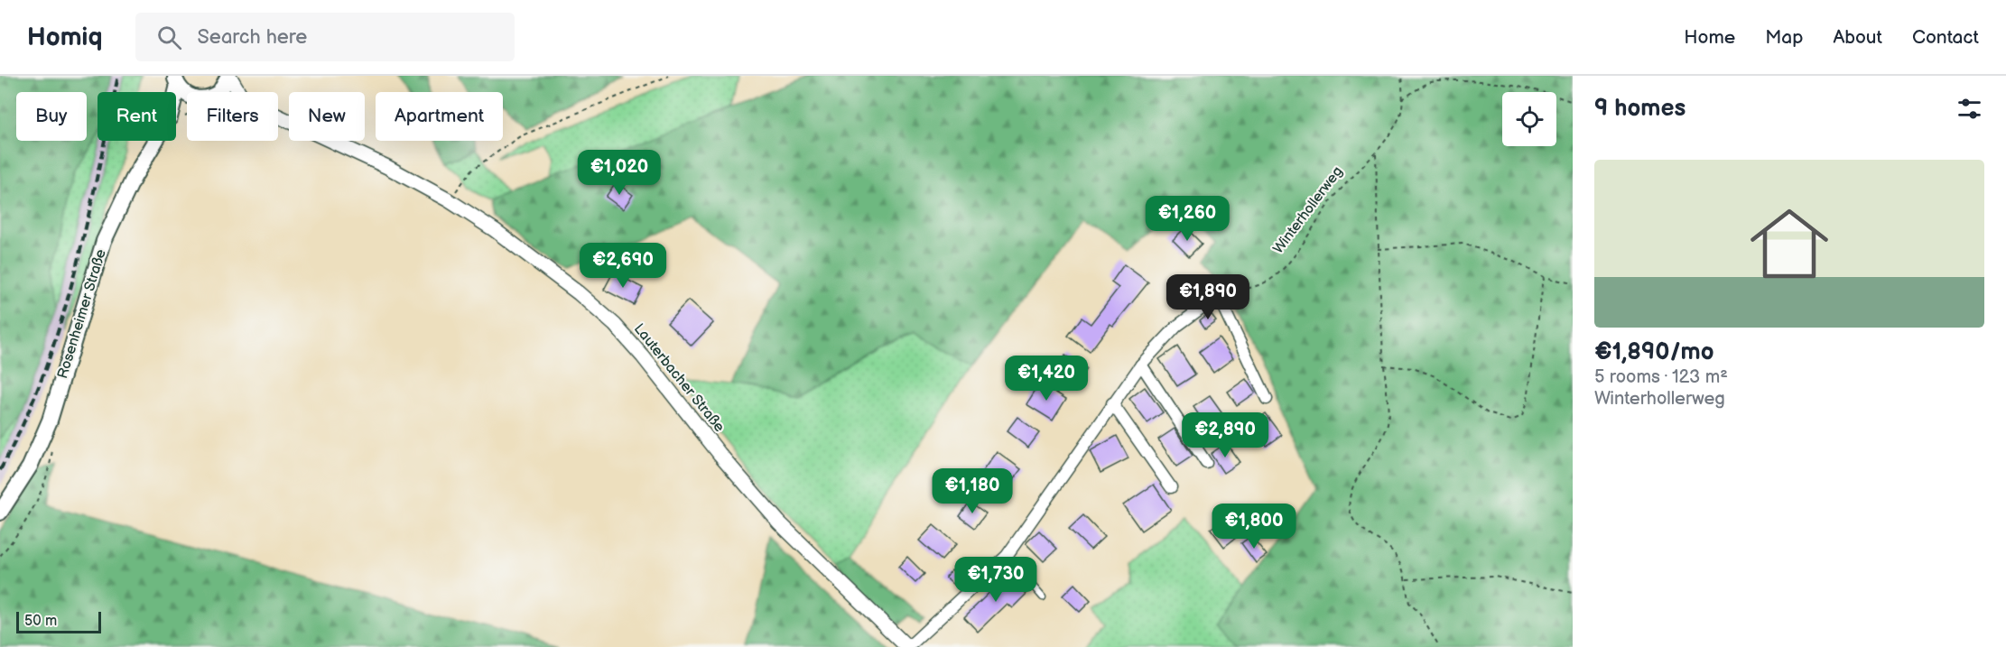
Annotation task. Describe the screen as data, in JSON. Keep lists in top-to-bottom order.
{
  "streets": {
    "main road": ["Rosenheimer Straße"],
    "street": ["Lauterbacher Straße"],
    "path": ["Winterhollerweg"]
  },
  "scale_bar": "50 m",
  "page": {
    "header": "Homiq",
    "search": "Search here",
    "nav": [
      "Home",
      "Map",
      "About",
      "Contact"
    ],
    "heading": "9 homes",
    "chip": [
      "Buy",
      "Rent",
      "Filters",
      "New",
      "Apartment"
    ],
    "list": [
      {
        "name": "€1,890/mo",
        "note": "5 rooms · 123 m² · Winterhollerweg"
      }
    ],
    "price": [
      "€1,020",
      "€1,260",
      "€2,690",
      "€1,890",
      "€1,420",
      "€2,890",
      "€1,180",
      "€1,800",
      "€1,730"
    ],
    "scale": "50 m"
  }
}
